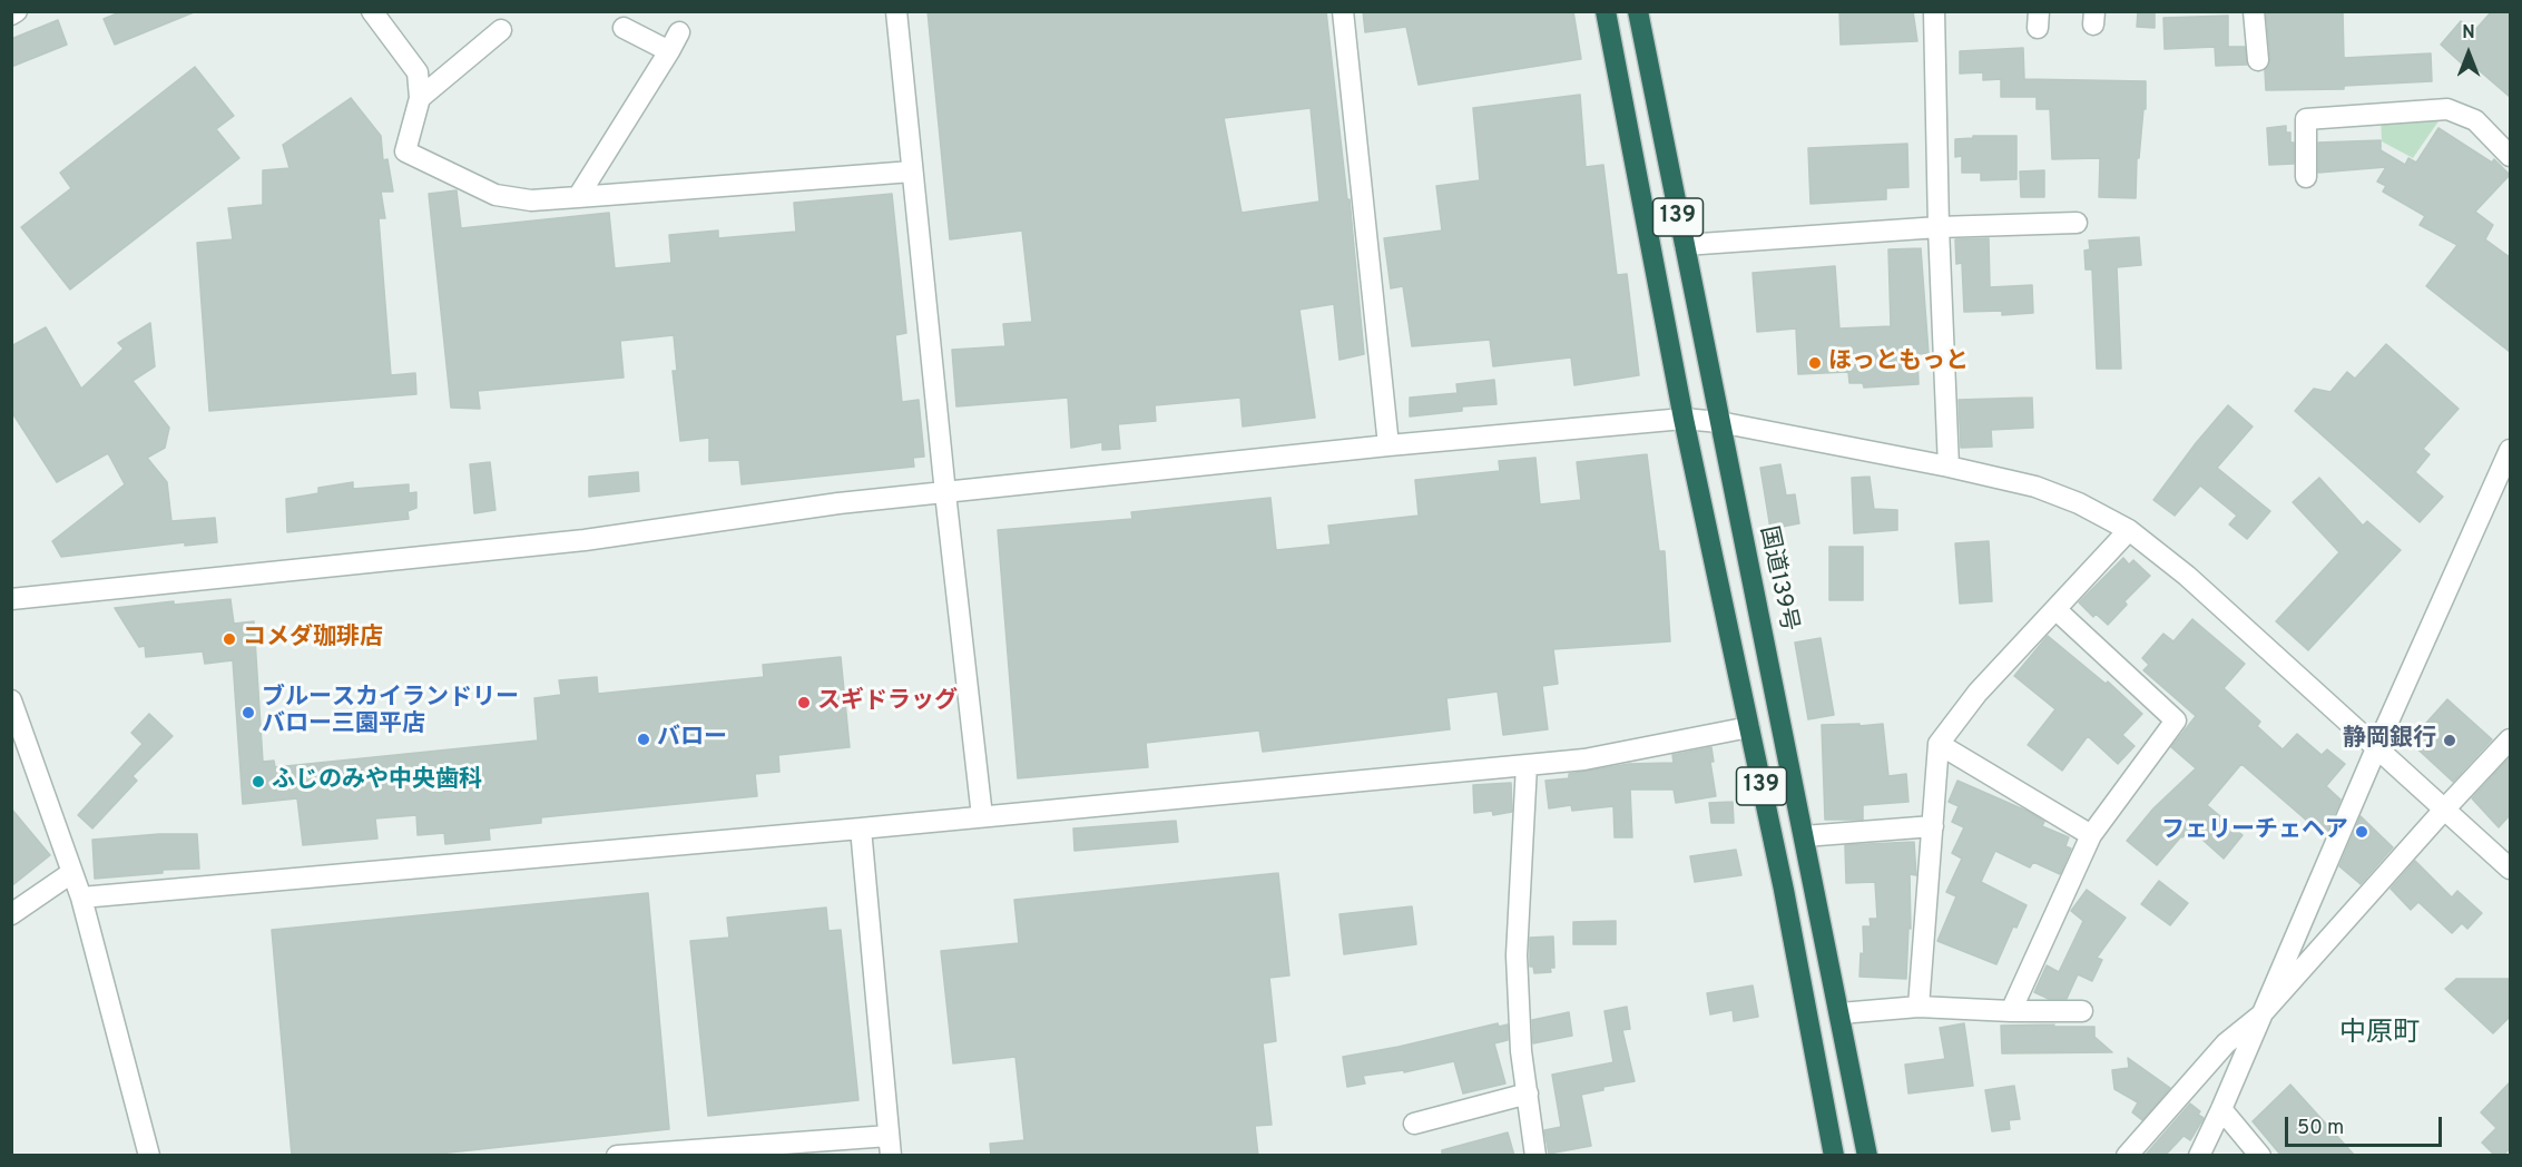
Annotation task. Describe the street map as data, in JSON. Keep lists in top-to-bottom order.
{
  "streets": {
    "highway": ["139", "国道139号"]
  },
  "districts": ["中原町"],
  "places": [
    "ほっともっと",
    "コメダ珈琲店",
    "スギドラッグ",
    "ブルースカイランドリー バロー三園平店",
    "バロー",
    "静岡銀行",
    "ふじのみや中央歯科",
    "フェリーチェヘア"
  ],
  "scale_bar": "50 m",
  "north": "top"
}
